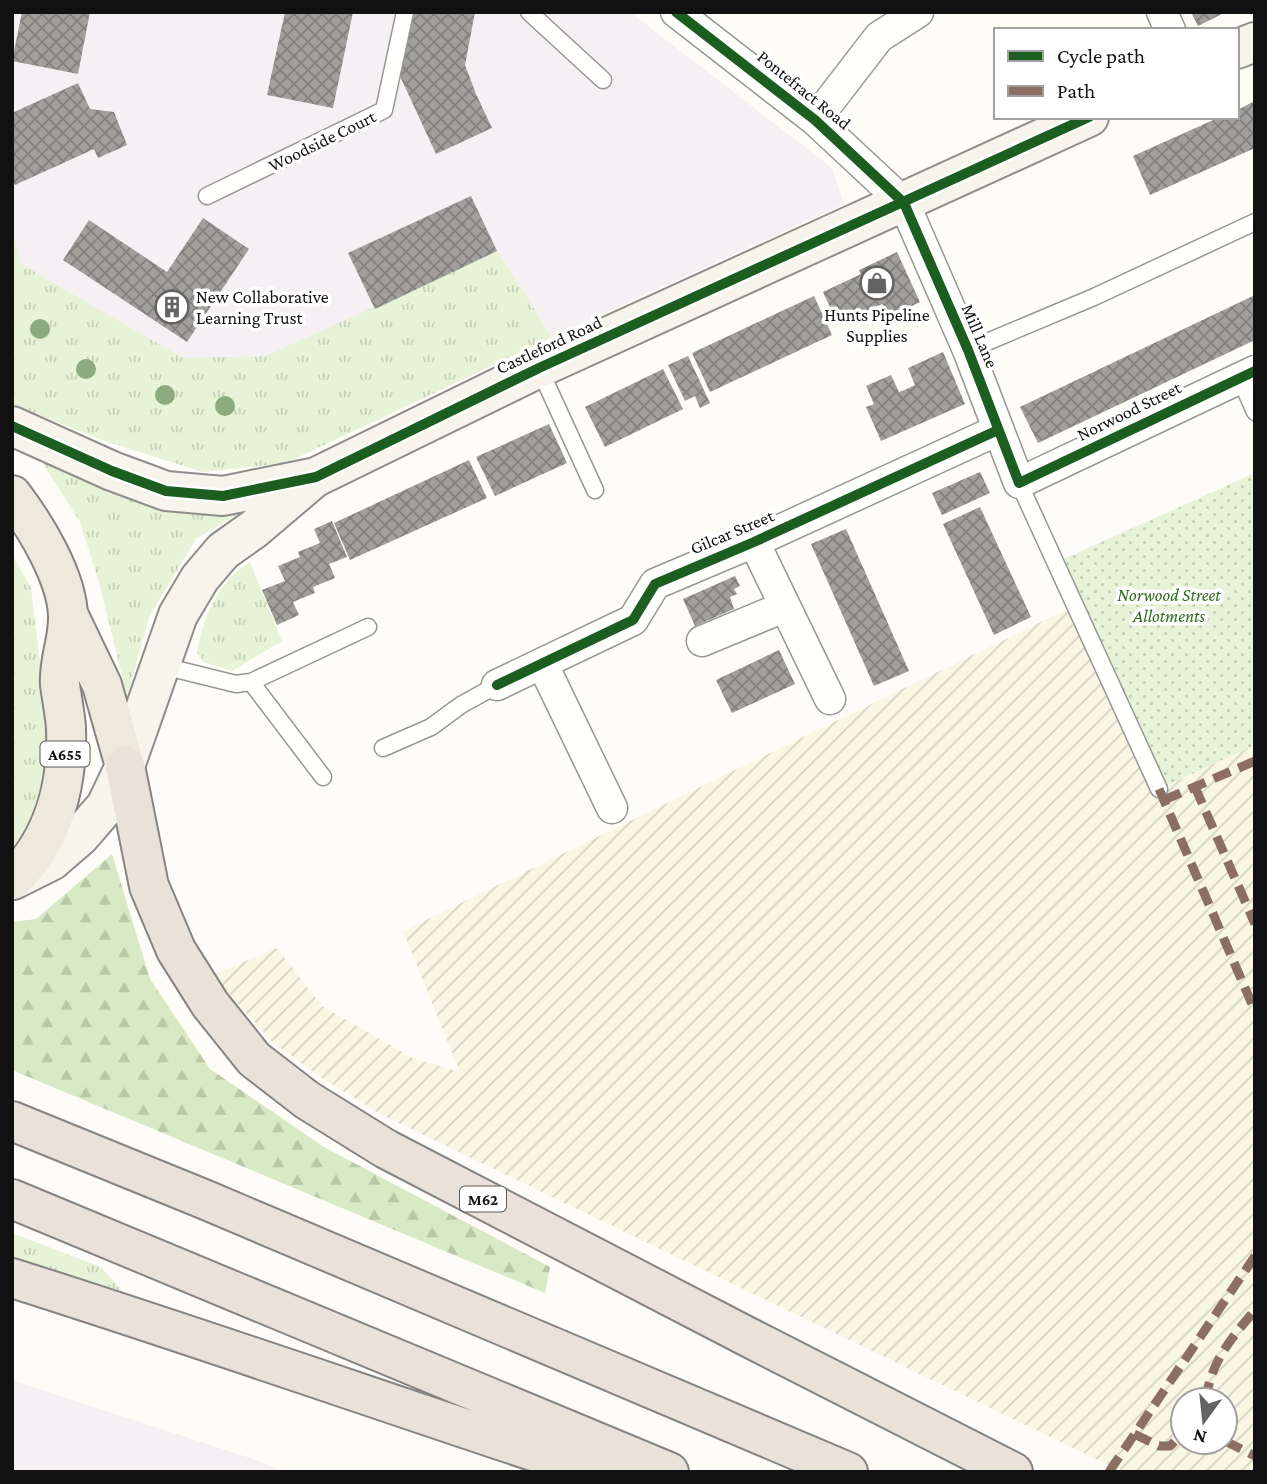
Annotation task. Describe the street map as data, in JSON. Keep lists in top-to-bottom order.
{
  "streets": {
    "highway": ["M62"],
    "main road": ["A655"],
    "street": [
      "Pontefract Road",
      "Mill Lane",
      "Castleford Road",
      "Norwood Street",
      "Gilcar Street"
    ],
    "lane": ["Woodside Court"]
  },
  "crossings": [
    ["Pontefract Road", "Mill Lane"],
    ["Pontefract Road", "Castleford Road"],
    ["Mill Lane", "Castleford Road"],
    ["Mill Lane", "Norwood Street"],
    ["Mill Lane", "Gilcar Street"],
    ["Castleford Road", "A655"],
    ["Castleford Road", "M62"],
    ["A655", "M62"]
  ],
  "parks": ["Norwood Street Allotments"],
  "places": {
    "shop": ["Hunts Pipeline Supplies"],
    "building": ["New Collaborative Learning Trust"]
  },
  "legend": ["Cycle path", "Path"],
  "north": "bottom"
}
